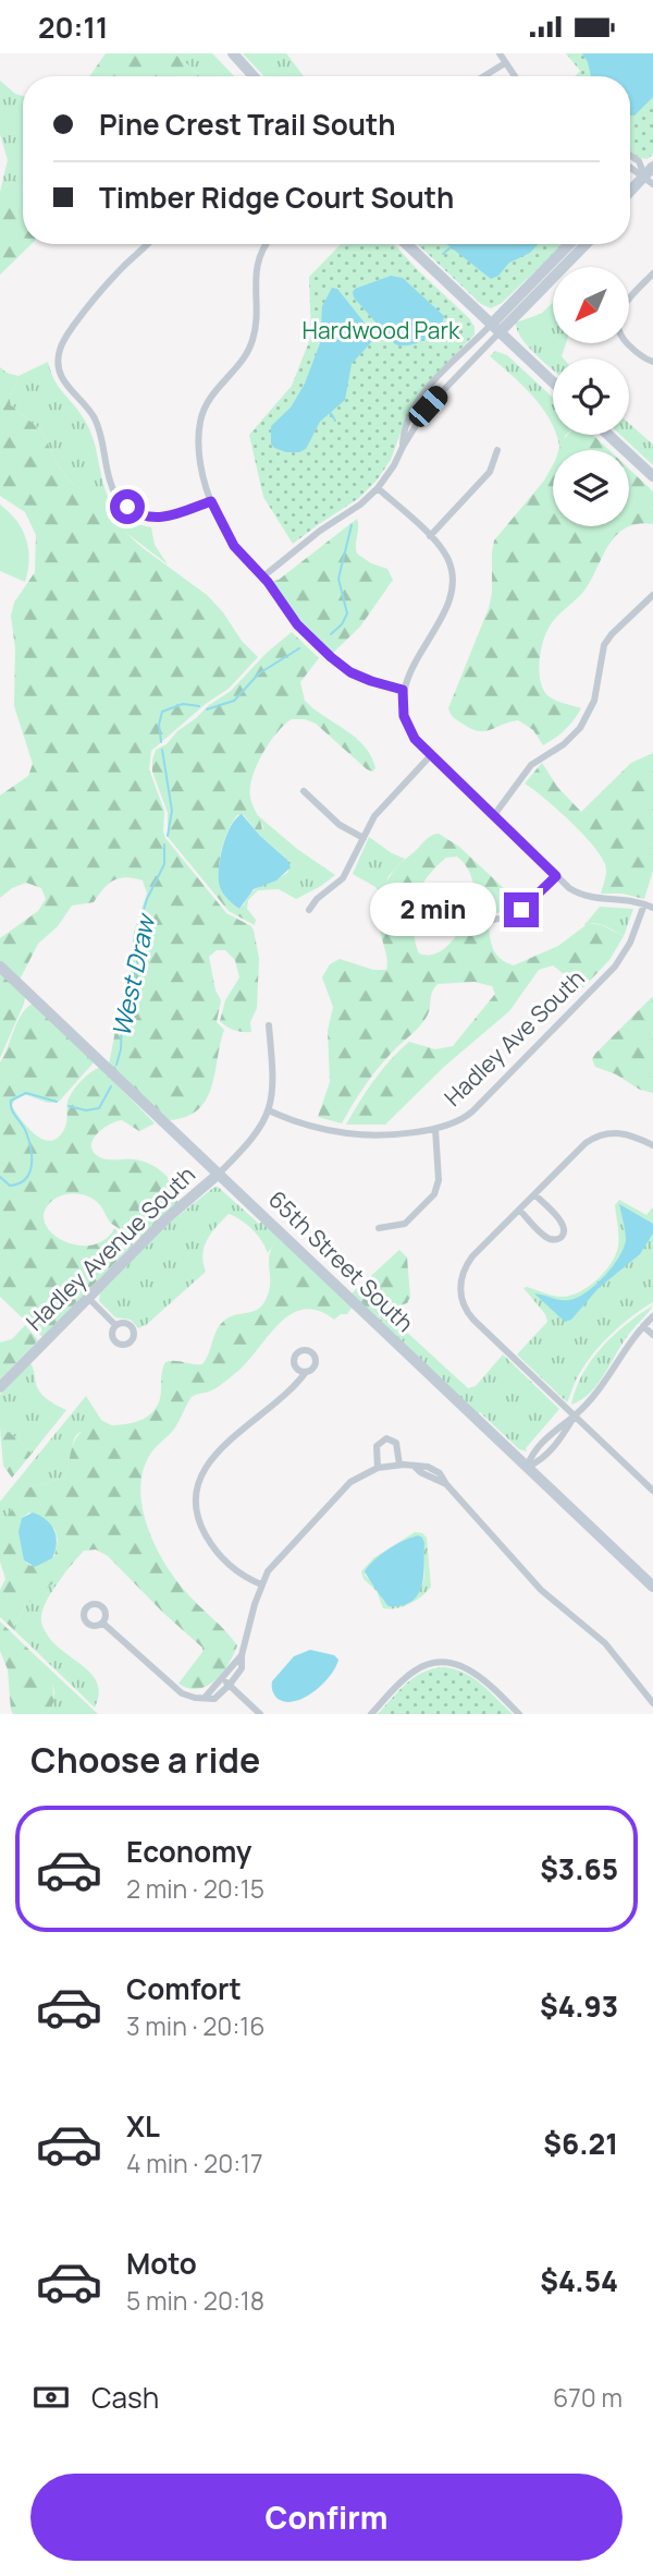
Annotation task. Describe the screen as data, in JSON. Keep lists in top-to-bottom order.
{
  "streets": {
    "street": ["Hadley Ave South", "Hadley Avenue South", "65th Street South"]
  },
  "crossings": [
    ["Hadley Avenue South", "65th Street South"]
  ],
  "water": ["West Draw"],
  "parks": ["Hardwood Park"],
  "north": "bottom left",
  "page": {
    "status": "20:11",
    "banner": ["Pine Crest Trail South", "Timber Ridge Court South"],
    "bubble": "2 min",
    "heading": "Choose a ride",
    "list": [
      {
        "name": "Economy",
        "note": "2 min · 20:15",
        "value": "$3.65"
      },
      {
        "name": "Comfort",
        "note": "3 min · 20:16",
        "value": "$4.93"
      },
      {
        "name": "XL",
        "note": "4 min · 20:17",
        "value": "$6.21"
      },
      {
        "name": "Moto",
        "note": "5 min · 20:18",
        "value": "$4.54"
      }
    ],
    "pay": ["Cash", "670 m"],
    "buttons": "Confirm"
  }
}
